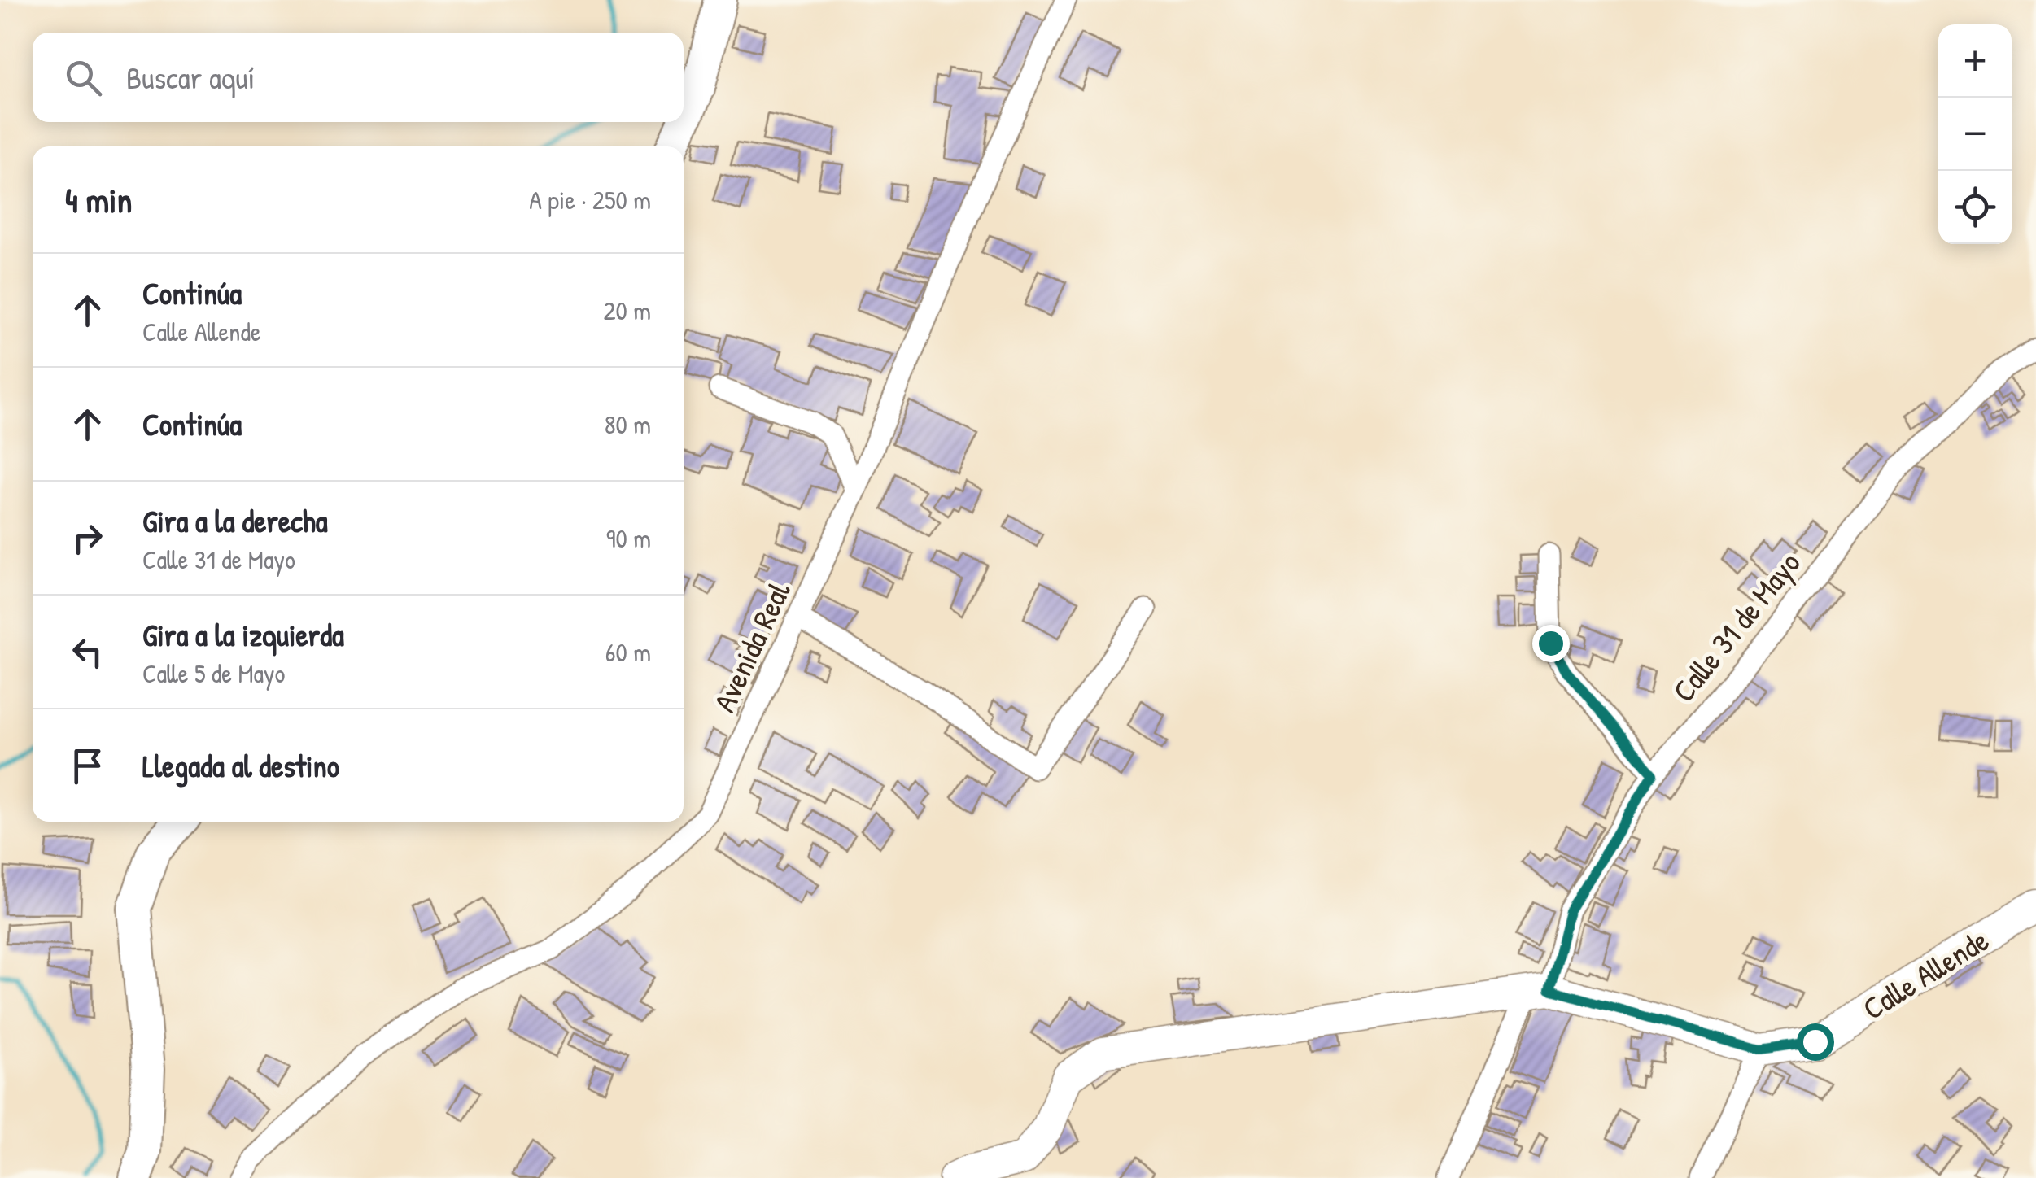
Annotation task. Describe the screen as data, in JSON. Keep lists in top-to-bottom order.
{
  "streets": {
    "street": ["Calle 31 de Mayo", "Avenida Real", "Calle Allende"]
  },
  "page": {
    "map_buttons": ["+", "−"],
    "search": "Buscar aquí",
    "heading": ["4 min", "A pie · 250 m"],
    "list": [
      ["Continúa", "Calle Allende", "20 m"],
      ["Continúa", "80 m"],
      ["Gira a la derecha", "Calle 31 de Mayo", "90 m"],
      ["Gira a la izquierda", "Calle 5 de Mayo", "60 m"],
      "Llegada al destino"
    ]
  }
}
